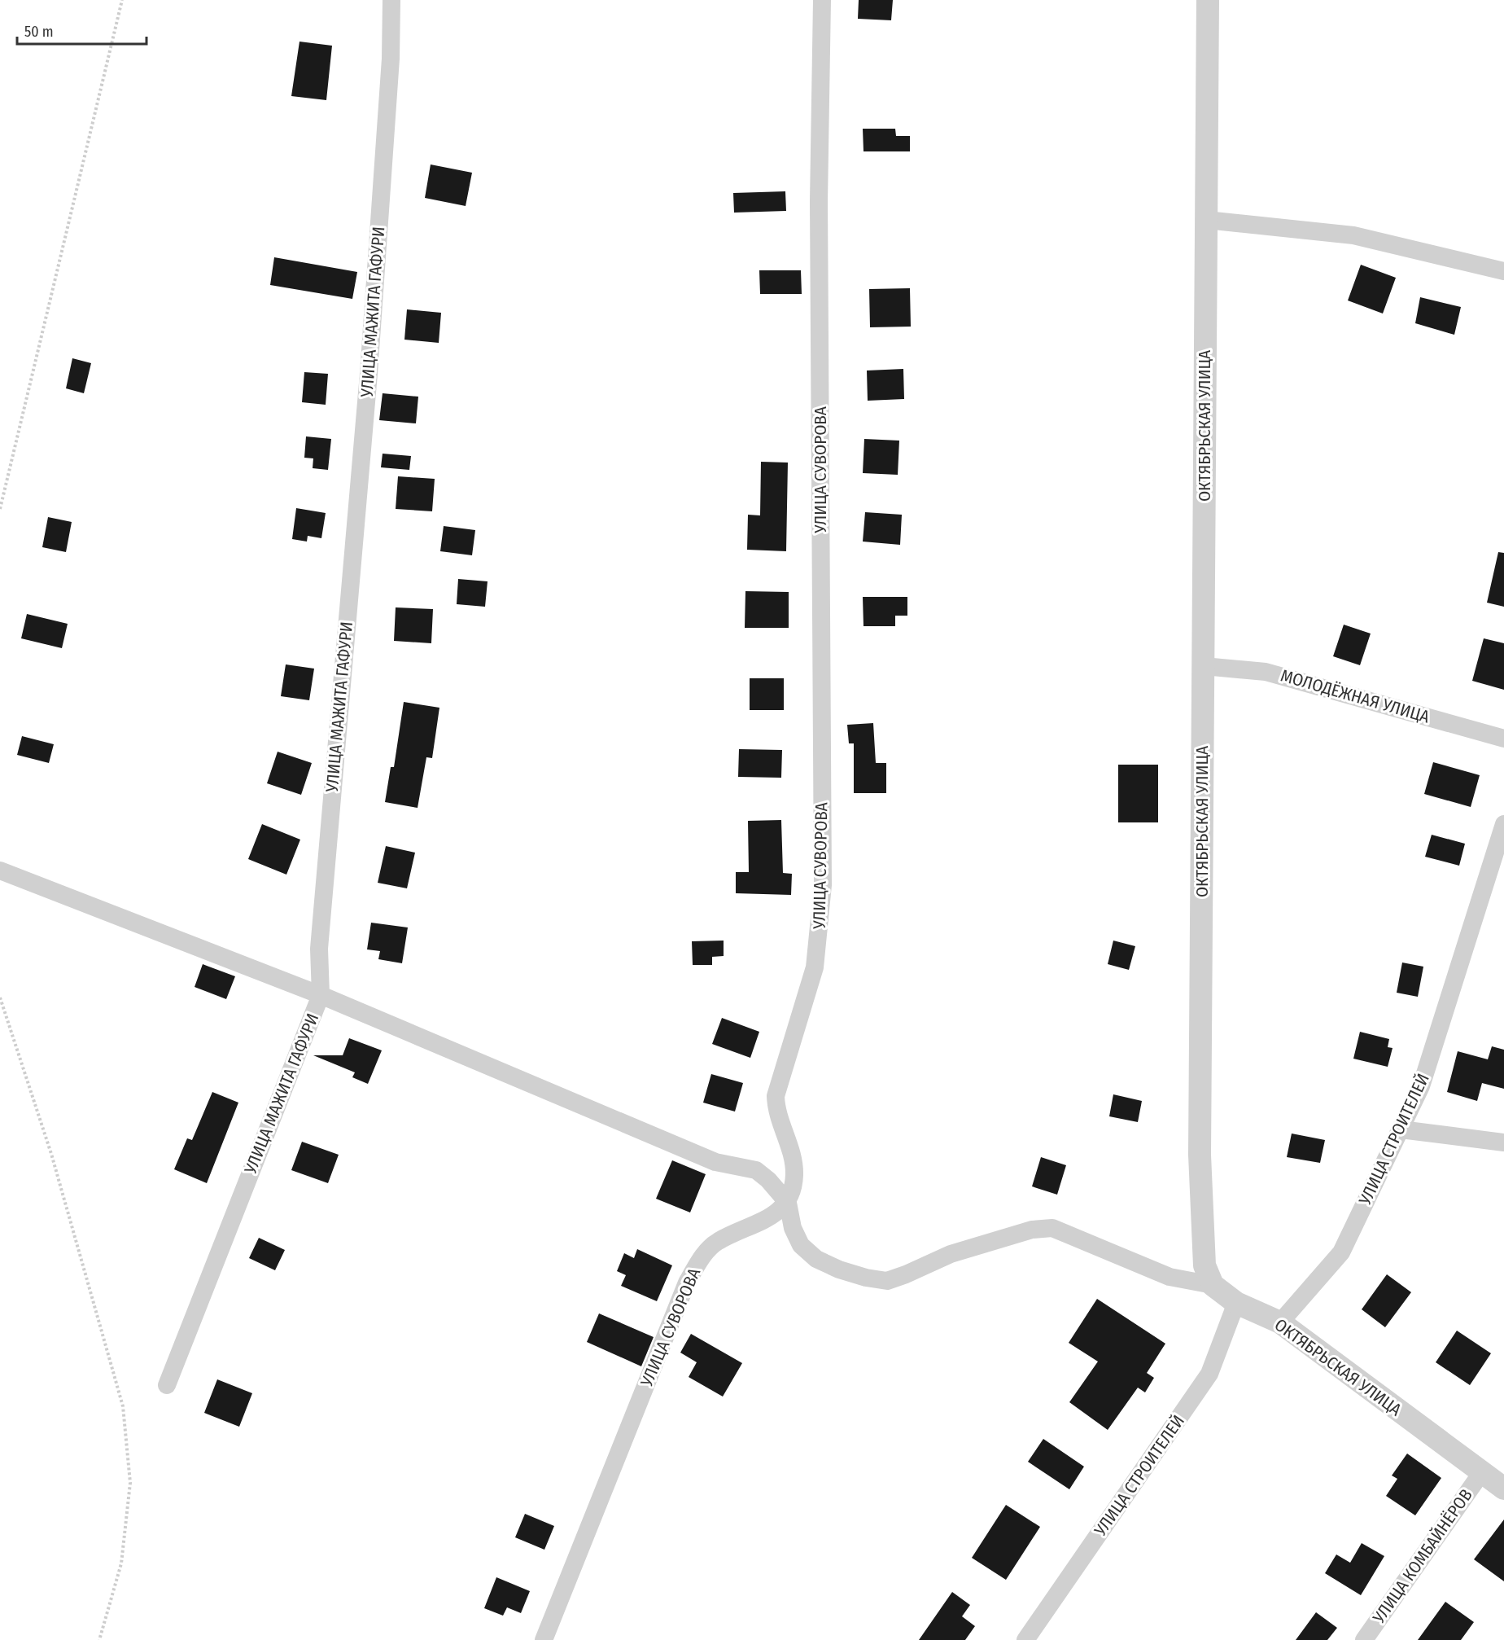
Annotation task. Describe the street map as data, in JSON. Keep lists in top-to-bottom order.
{
  "streets": {
    "street": [
      "УЛИЦА МАЖИТА ГАФУРИ",
      "ОКТЯБРЬСКАЯ УЛИЦА",
      "УЛИЦА СУВОРОВА",
      "МОЛОДЁЖНАЯ УЛИЦА",
      "УЛИЦА СТРОИТЕЛЕЙ",
      "УЛИЦА КОМБАЙНЁРОВ"
    ]
  },
  "crossings": [
    ["ОКТЯБРЬСКАЯ УЛИЦА", "МОЛОДЁЖНАЯ УЛИЦА"],
    ["ОКТЯБРЬСКАЯ УЛИЦА", "УЛИЦА СТРОИТЕЛЕЙ"],
    ["ОКТЯБРЬСКАЯ УЛИЦА", "УЛИЦА КОМБАЙНЁРОВ"]
  ],
  "scale_bar": "50 m"
}
